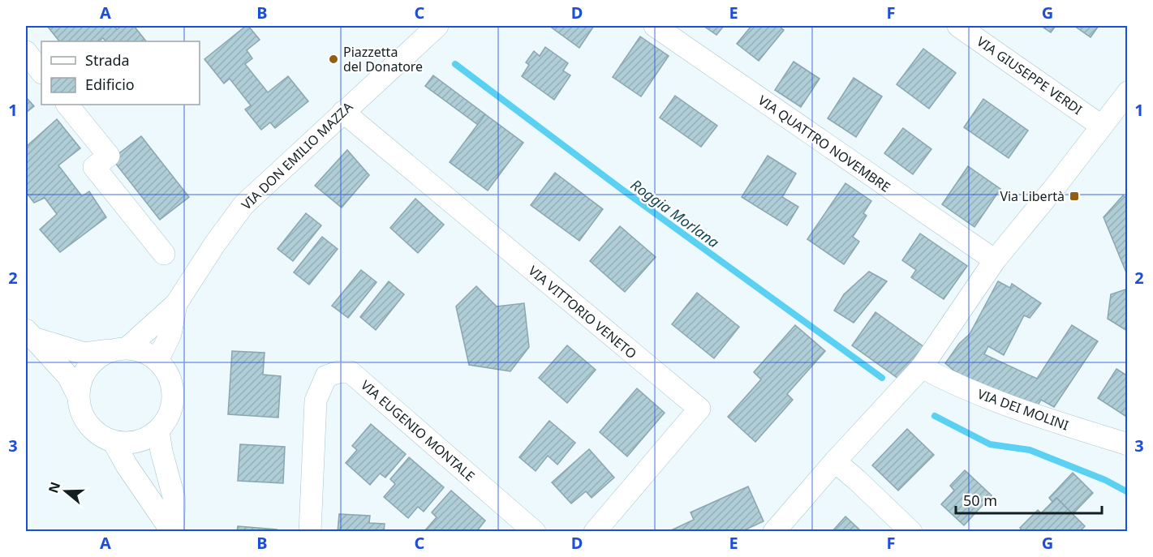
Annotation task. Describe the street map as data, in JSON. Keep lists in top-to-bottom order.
{
  "streets": {
    "street": [
      "VIA GIUSEPPE VERDI",
      "VIA QUATTRO NOVEMBRE",
      "VIA DON EMILIO MAZZA",
      "VIA VITTORIO VENETO",
      "VIA DEI MOLINI",
      "VIA EUGENIO MONTALE"
    ]
  },
  "crossings": [
    ["VIA DON EMILIO MAZZA", "VIA VITTORIO VENETO"]
  ],
  "water": ["Roggia Morlana"],
  "places": {
    "other": ["Piazzetta del Donatore"],
    "transit": ["Via Libertà"]
  },
  "legend": ["Strada", "Edificio"],
  "scale_bar": "50 m",
  "north": "left",
  "grid": {
    "columns": [
      "A",
      "B",
      "C",
      "D",
      "E",
      "F",
      "G"
    ],
    "rows": ["1", "2", "3"]
  }
}
